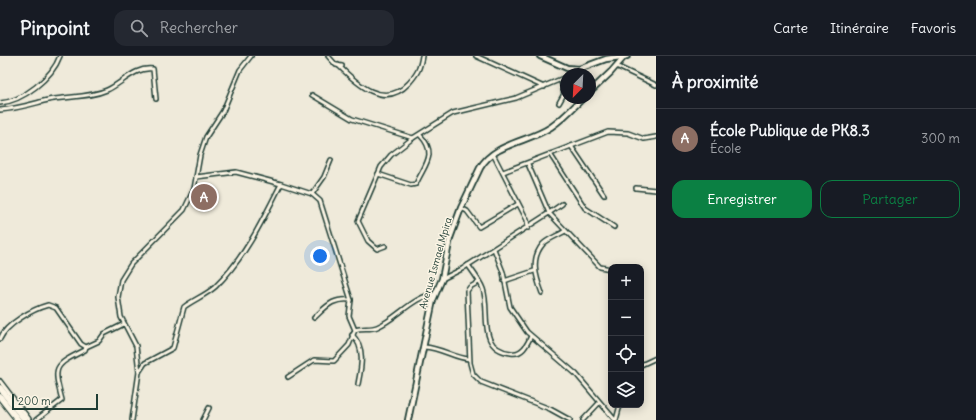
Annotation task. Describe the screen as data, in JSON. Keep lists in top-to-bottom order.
{
  "streets": {
    "main road": ["Avenue Ismael Mpira"]
  },
  "scale_bar": "200 m",
  "north": "bottom left",
  "page": {
    "header": "Pinpoint",
    "search": "Rechercher",
    "nav": ["Carte", "Itinéraire", "Favoris"],
    "heading": "À proximité",
    "list": [
      {
        "mark": "A",
        "name": "École Publique de PK8.3",
        "note": "École",
        "value": "300 m"
      }
    ],
    "buttons": ["Enregistrer", "Partager"],
    "pins": "A",
    "map_buttons": ["+", "−"],
    "scale": "200 m"
  }
}
